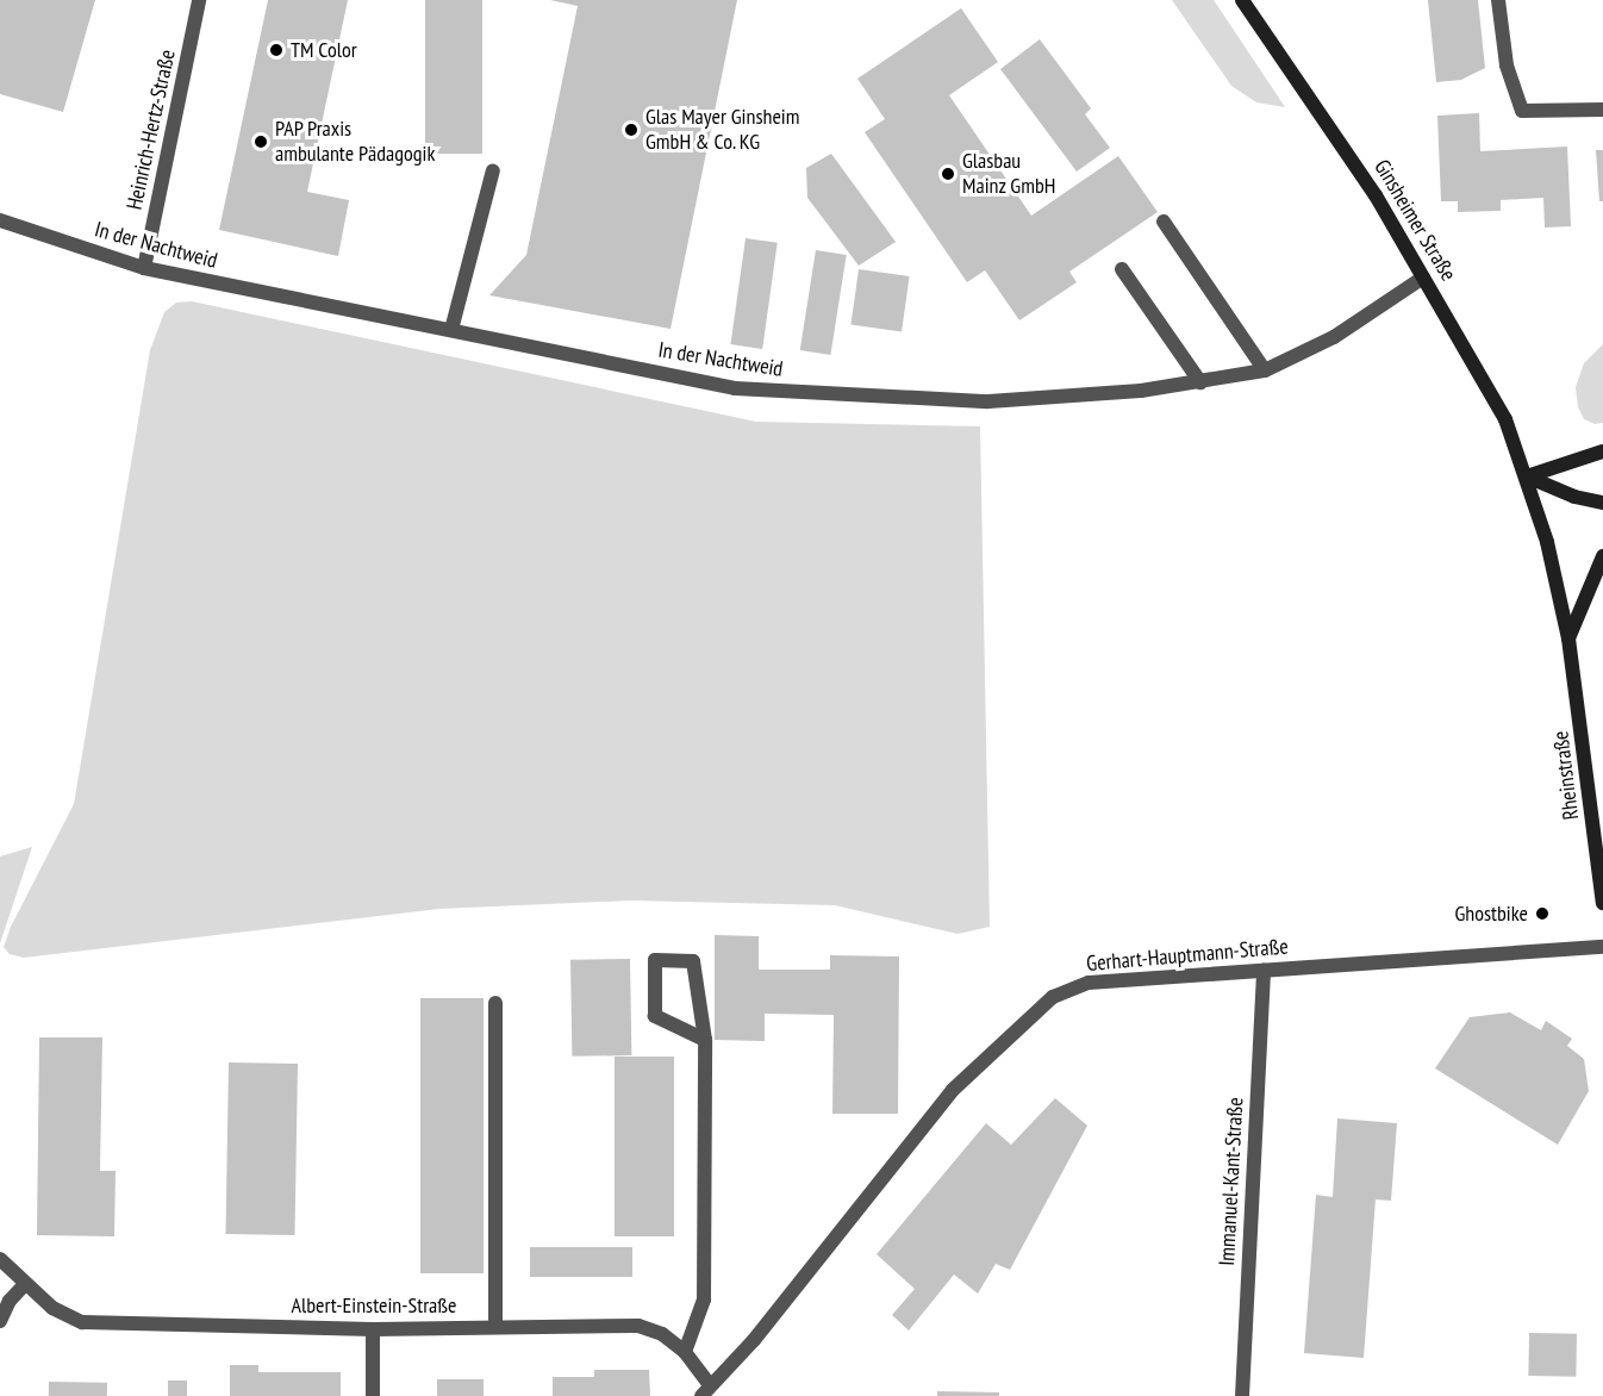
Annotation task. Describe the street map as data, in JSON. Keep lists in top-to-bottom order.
{
  "streets": {
    "main road": ["Ginsheimer Straße", "Rheinstraße"],
    "street": [
      "Heinrich-Hertz-Straße",
      "In der Nachtweid",
      "Gerhart-Hauptmann-Straße",
      "Immanuel-Kant-Straße",
      "Albert-Einstein-Straße"
    ]
  },
  "crossings": [
    ["Heinrich-Hertz-Straße", "In der Nachtweid"],
    ["Ginsheimer Straße", "In der Nachtweid"],
    ["Ginsheimer Straße", "Rheinstraße"],
    ["Gerhart-Hauptmann-Straße", "Immanuel-Kant-Straße"],
    ["Gerhart-Hauptmann-Straße", "Albert-Einstein-Straße"]
  ],
  "places": [
    "TM Color",
    "Glas Mayer Ginsheim GmbH & Co. KG",
    "PAP Praxis ambulante Pädagogik",
    "Glasbau Mainz GmbH",
    "Ghostbike"
  ]
}
